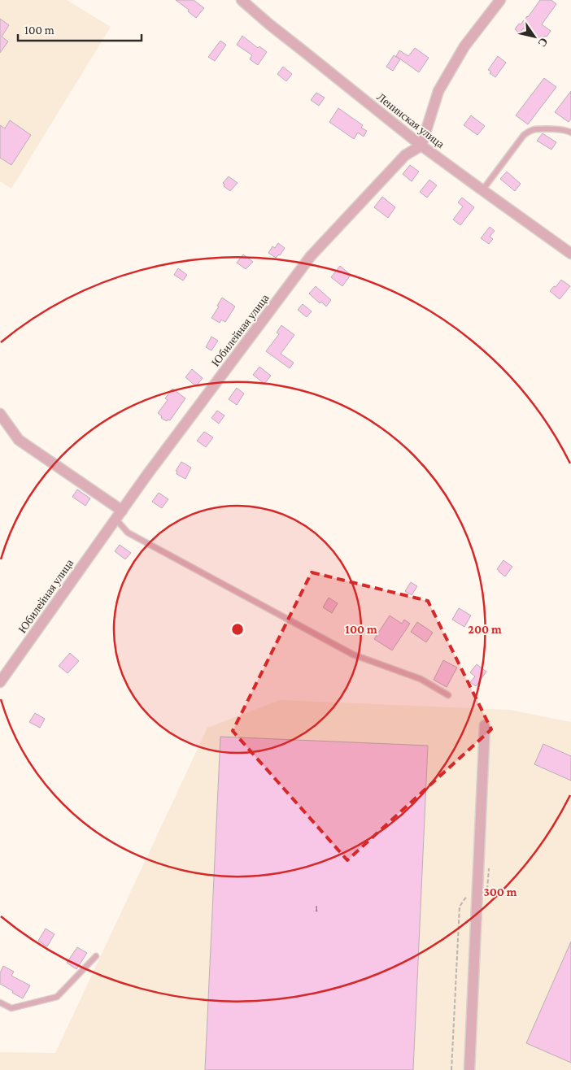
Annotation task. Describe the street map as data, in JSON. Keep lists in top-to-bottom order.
{
  "streets": {
    "street": ["Ленинская улица", "Юбилейная улица"]
  },
  "crossings": [
    ["Ленинская улица", "Юбилейная улица"]
  ],
  "house_numbers": ["1"],
  "scale_bar": "100 m",
  "north": "bottom right",
  "rings": ["100 m", "200 m", "300 m"]
}
